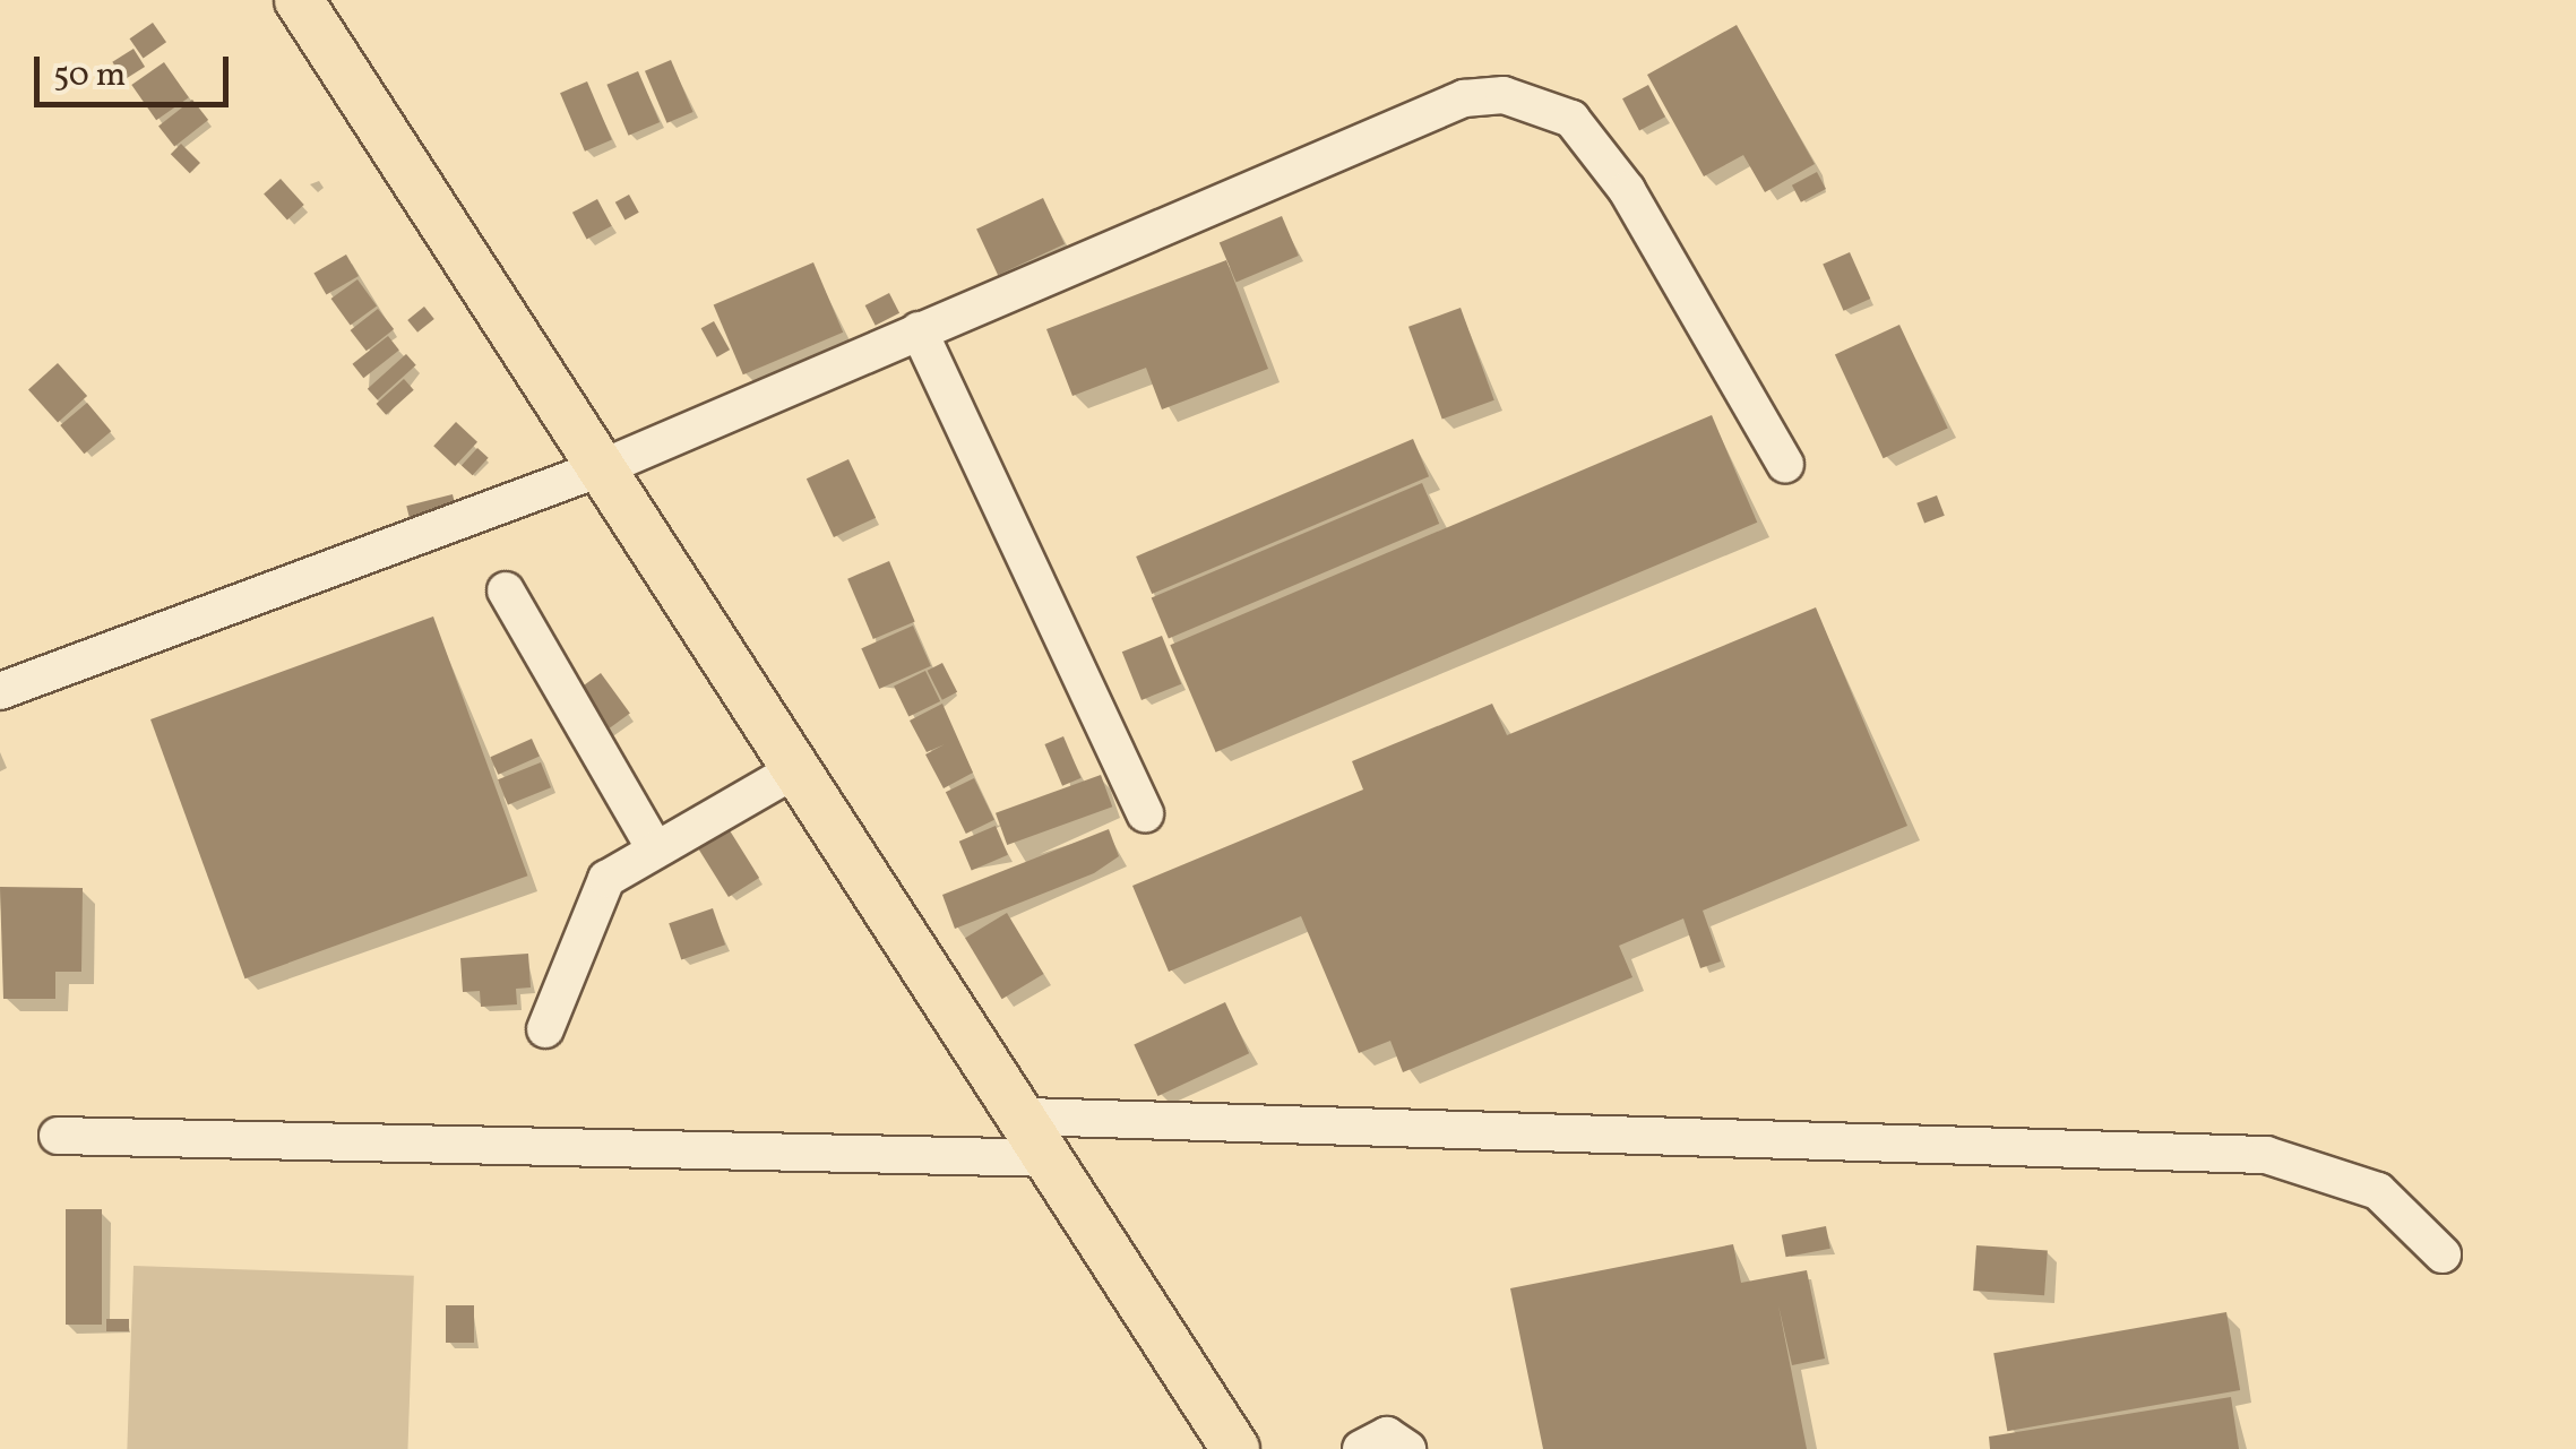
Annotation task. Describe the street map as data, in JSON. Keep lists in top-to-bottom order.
{
  "scale_bar": "50 m"
}
